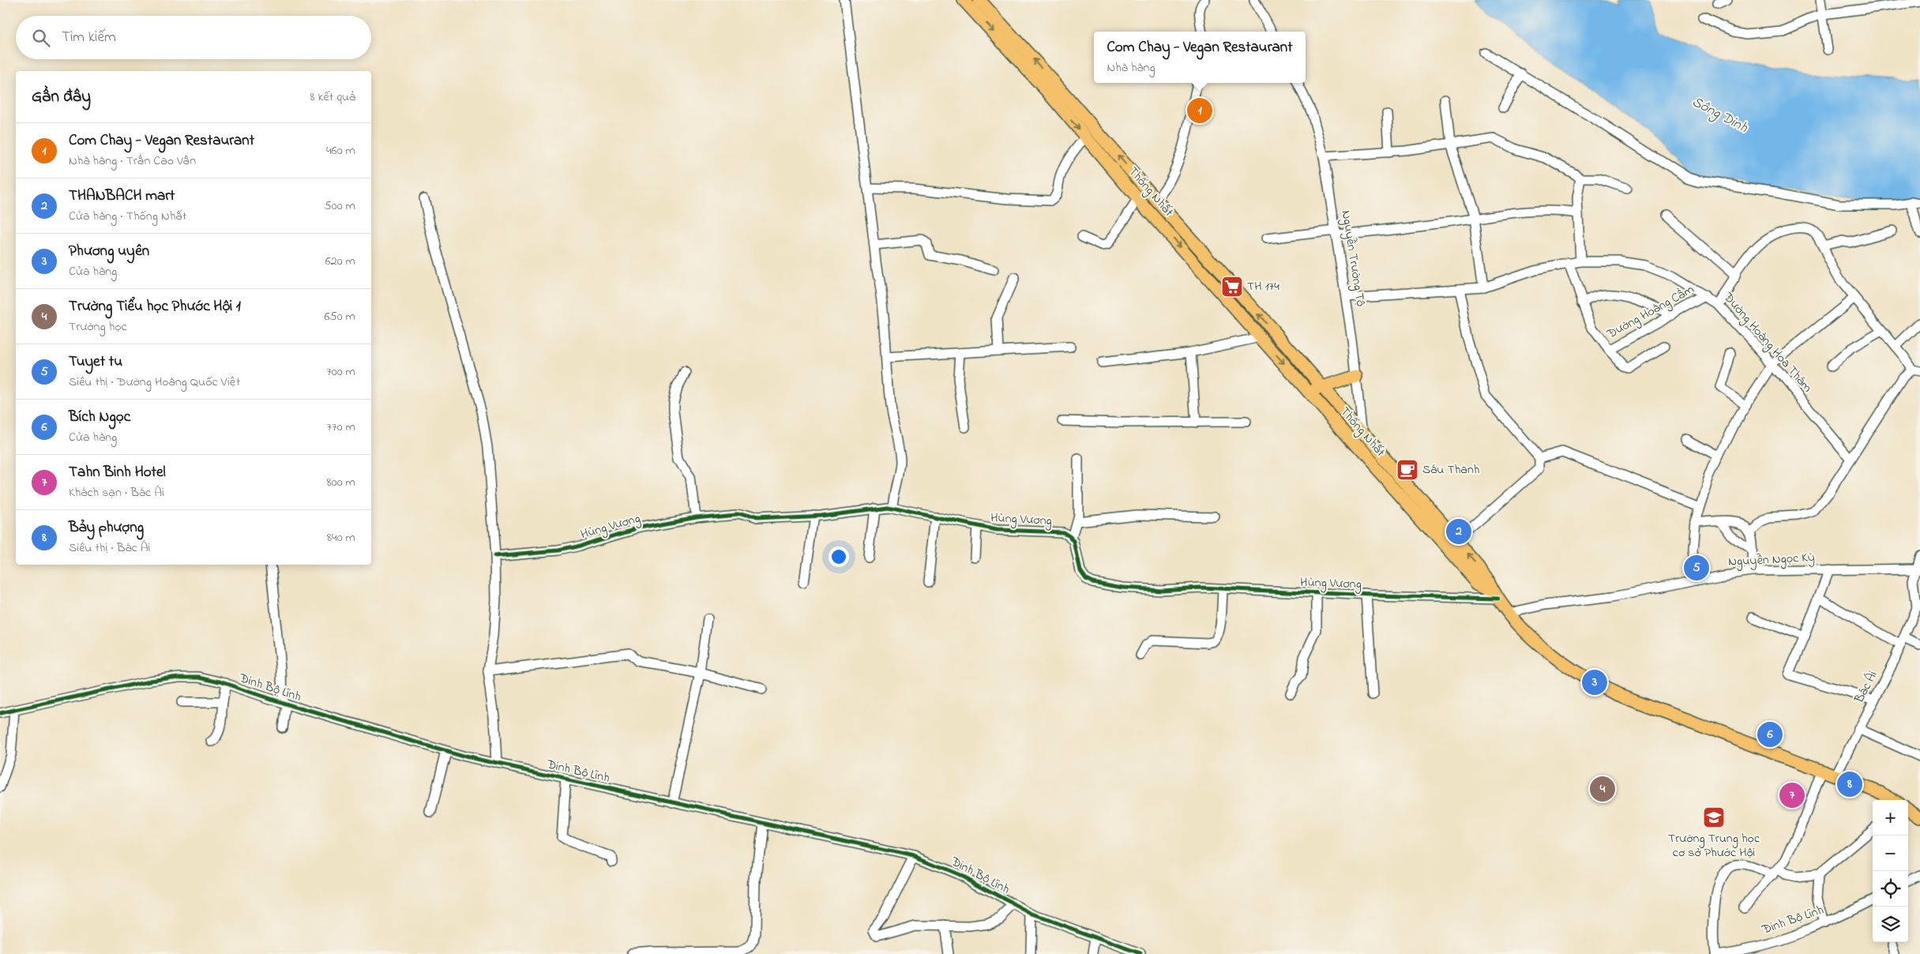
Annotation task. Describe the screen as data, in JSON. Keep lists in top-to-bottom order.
{
  "streets": {
    "main road": ["Thống Nhất"],
    "street": [
      "Nguyễn Trường Tộ",
      "Đường Hoàng Cầm",
      "Đường Hoàng Hoa Thám",
      "Hùng Vương",
      "Nguyễn Ngọc Kỳ",
      "Bác Ái",
      "Đinh Bộ Lĩnh"
    ]
  },
  "crossings": [
    ["Thống Nhất", "Nguyễn Trường Tộ"],
    ["Thống Nhất", "Hùng Vương"],
    ["Nguyễn Trường Tộ", "Đường Hoàng Hoa Thám"],
    ["Đường Hoàng Cầm", "Đường Hoàng Hoa Thám"],
    ["Nguyễn Ngọc Kỳ", "Bác Ái"]
  ],
  "water": ["Sông Dinh"],
  "places": {
    "supermarket": ["TH 174"],
    "cafe": ["Sáu Thanh"],
    "school or university": ["Trường Trung học cơ sở Phước Hội"]
  },
  "page": {
    "search": "Tìm kiếm",
    "popup": ["Com Chay - Vegan Restaurant", "Nhà hàng"],
    "heading": ["Gần đây", "8 kết quả"],
    "pins": [
      "1",
      "2",
      "5",
      "3",
      "6",
      "8",
      "4",
      "7"
    ],
    "list": [
      {
        "mark": "1",
        "name": "Com Chay - Vegan Restaurant",
        "note": "Nhà hàng · Trần Cao Vân",
        "value": "460 m"
      },
      {
        "mark": "2",
        "name": "THANBACH mart",
        "note": "Cửa hàng · Thống Nhất",
        "value": "500 m"
      },
      {
        "mark": "3",
        "name": "Phương uyên",
        "note": "Cửa hàng",
        "value": "620 m"
      },
      {
        "mark": "4",
        "name": "Trường Tiểu học Phước Hội 1",
        "note": "Trường học",
        "value": "650 m"
      },
      {
        "mark": "5",
        "name": "Tuyet tu",
        "note": "Siêu thị · Đường Hoàng Quốc Việt",
        "value": "700 m"
      },
      {
        "mark": "6",
        "name": "Bích Ngọc",
        "note": "Cửa hàng",
        "value": "770 m"
      },
      {
        "mark": "7",
        "name": "Tahn Binh Hotel",
        "note": "Khách sạn · Bác Ái",
        "value": "800 m"
      },
      {
        "mark": "8",
        "name": "Bảy phượng",
        "note": "Siêu thị · Bác Ái",
        "value": "840 m"
      }
    ],
    "map_buttons": ["+", "−"]
  }
}
